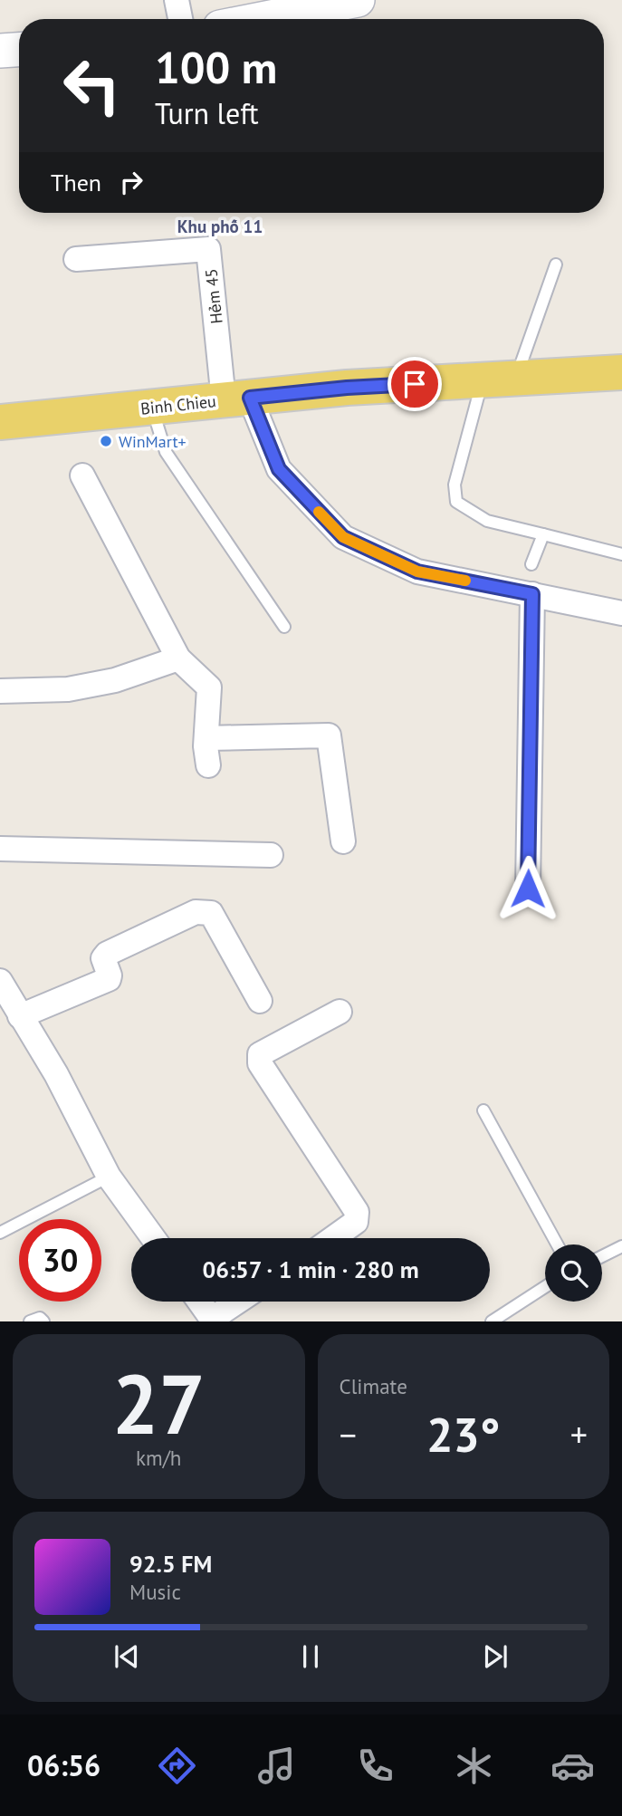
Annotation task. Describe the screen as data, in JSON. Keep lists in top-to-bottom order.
{
  "streets": {
    "main road": ["Binh Chieu"],
    "street": ["Hẻm 45"]
  },
  "crossings": [
    ["Hẻm 45", "Binh Chieu"]
  ],
  "districts": ["Khu phố 11"],
  "places": ["WinMart+"],
  "page": {
    "turn": ["100 m", "Turn left"],
    "then": "Then",
    "limit": "30",
    "trip": "06:57 · 1 min · 280 m",
    "tile": [
      ["27", "km/h"],
      "Climate"
    ],
    "heat": ["−", "23°", "+"],
    "song": ["92.5 FM", "Music"],
    "tabs": "06:56"
  }
}
